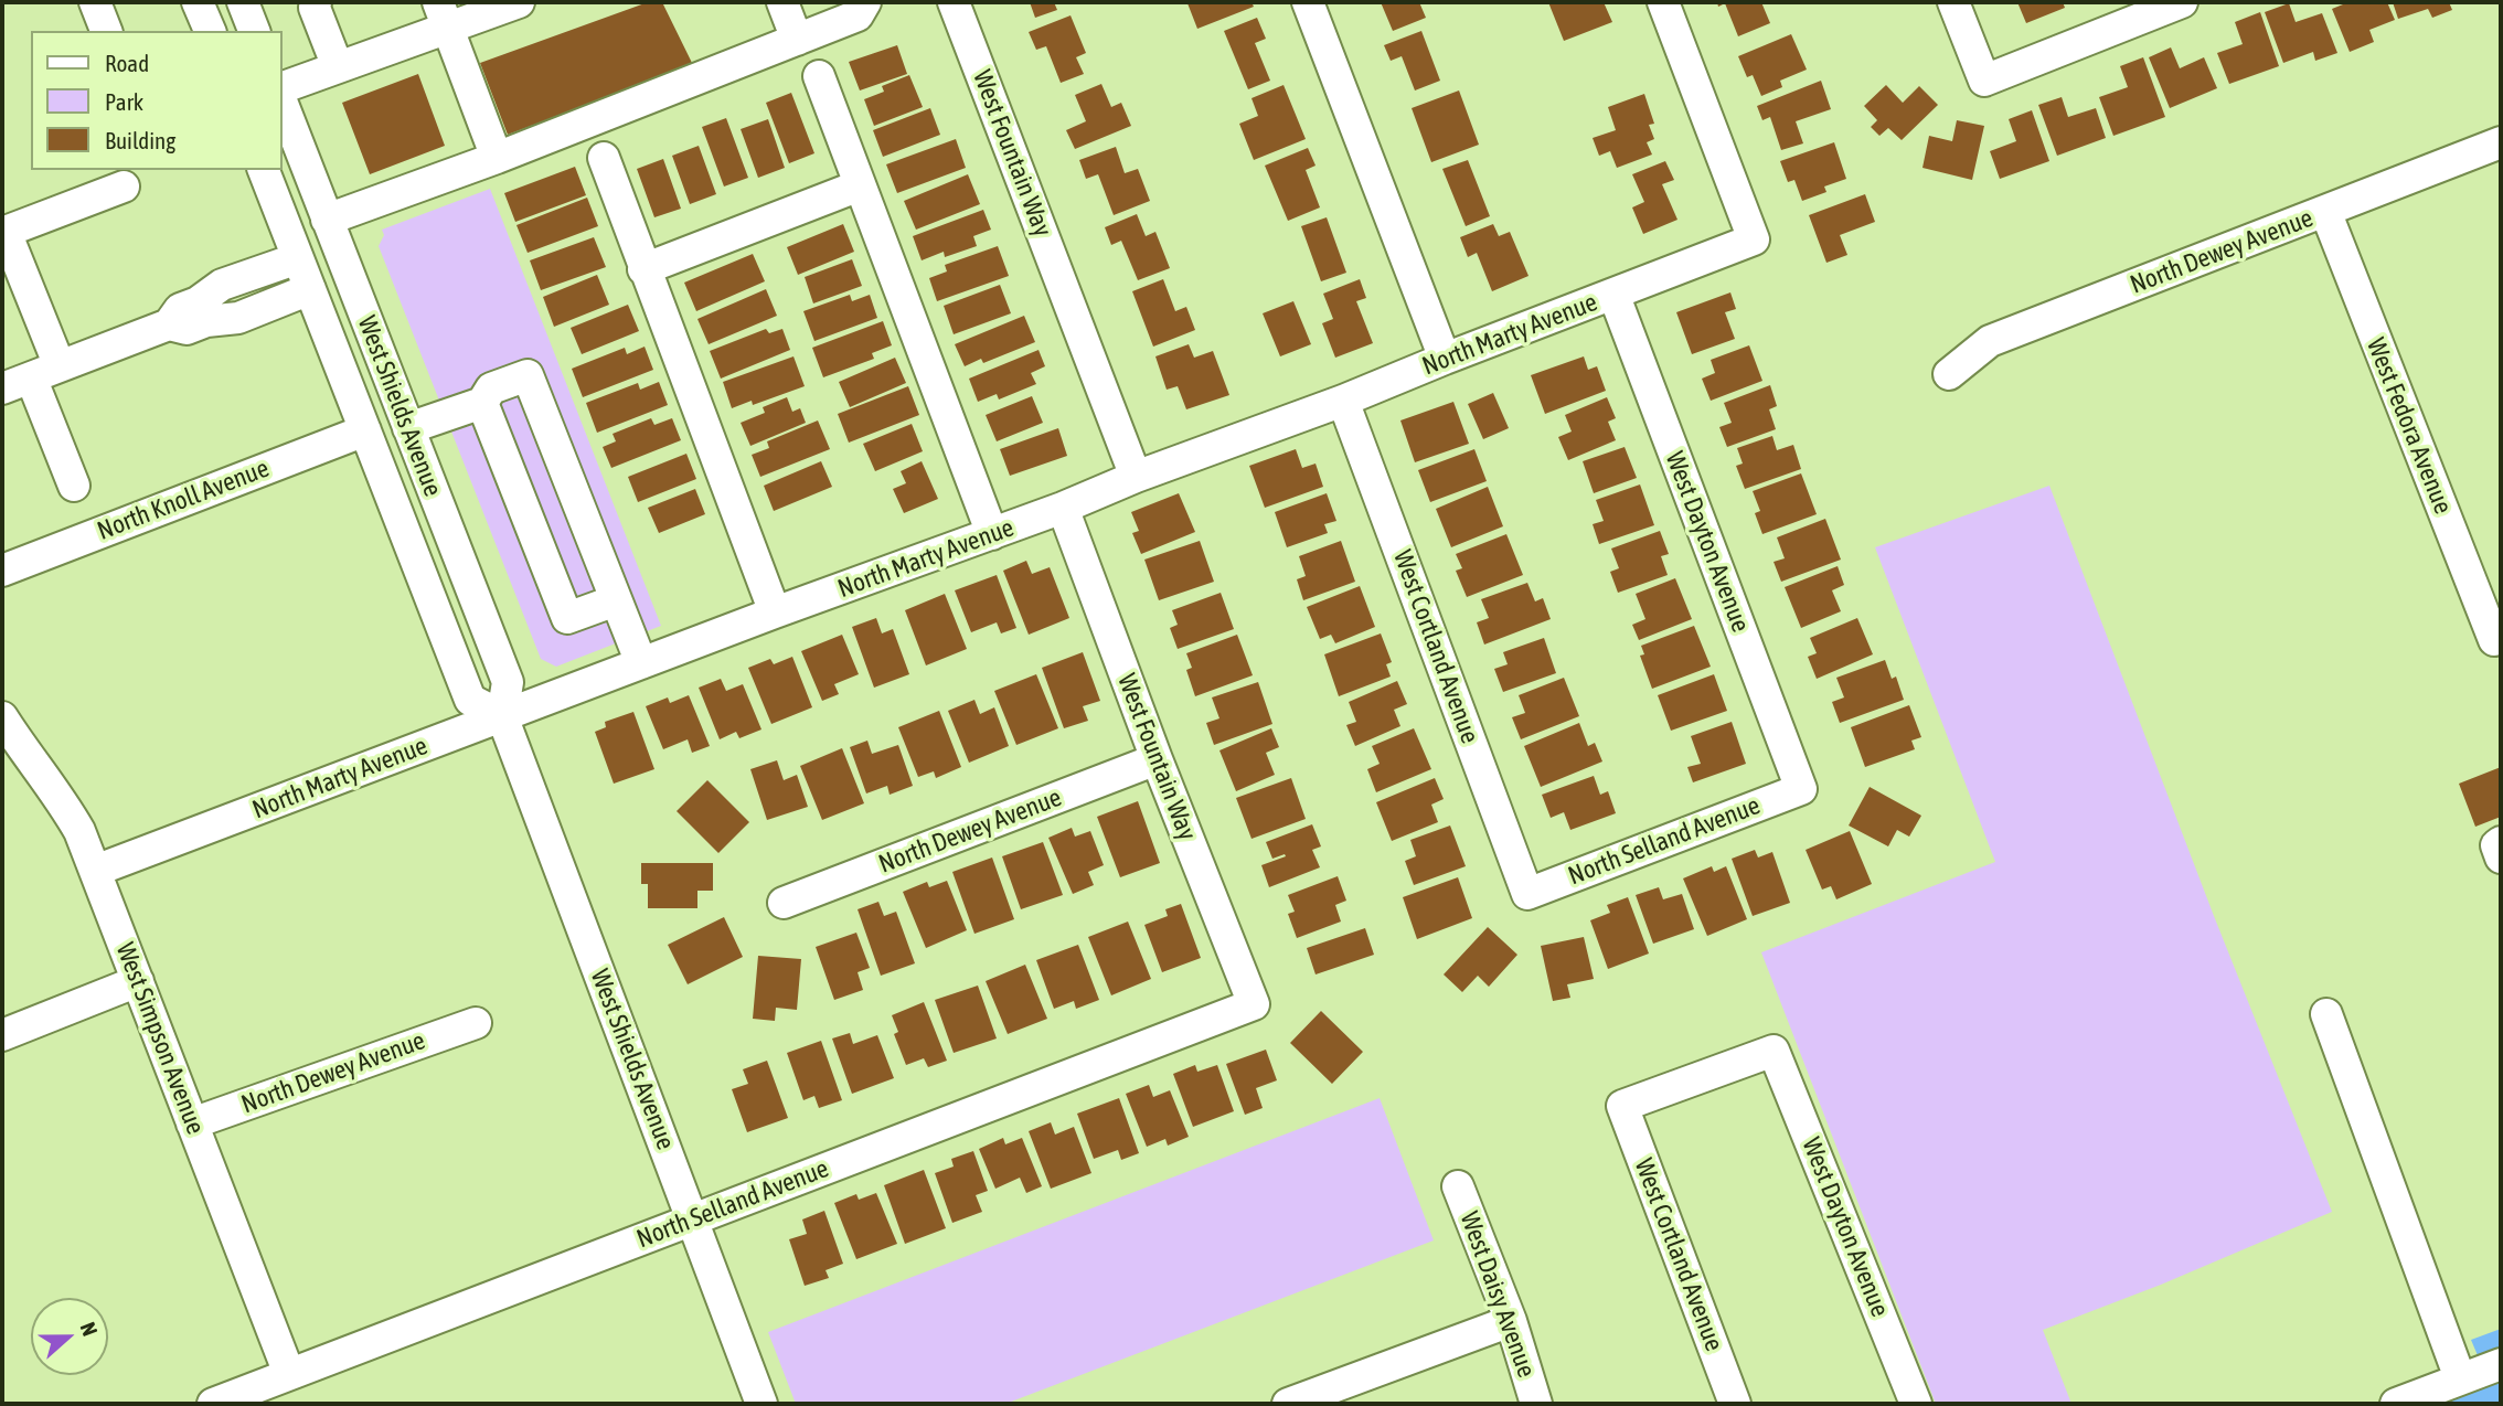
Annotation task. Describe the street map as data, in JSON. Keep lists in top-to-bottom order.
{
  "streets": {
    "street": [
      "West Fountain Way",
      "North Dewey Avenue",
      "North Marty Avenue",
      "West Shields Avenue",
      "West Fedora Avenue",
      "North Knoll Avenue",
      "West Dayton Avenue",
      "West Cortland Avenue",
      "North Selland Avenue",
      "West Simpson Avenue",
      "West Daisy Avenue"
    ]
  },
  "crossings": [
    ["West Fountain Way", "North Dewey Avenue"],
    ["West Fountain Way", "North Marty Avenue"],
    ["West Fountain Way", "North Selland Avenue"],
    ["North Dewey Avenue", "West Fedora Avenue"],
    ["North Dewey Avenue", "West Simpson Avenue"],
    ["North Marty Avenue", "West Shields Avenue"],
    ["North Marty Avenue", "West Dayton Avenue"],
    ["North Marty Avenue", "West Cortland Avenue"],
    ["North Marty Avenue", "West Simpson Avenue"],
    ["West Shields Avenue", "North Knoll Avenue"],
    ["West Shields Avenue", "North Selland Avenue"],
    ["West Dayton Avenue", "West Cortland Avenue"],
    ["West Dayton Avenue", "North Selland Avenue"],
    ["West Cortland Avenue", "North Selland Avenue"],
    ["North Selland Avenue", "West Simpson Avenue"]
  ],
  "legend": ["Road", "Park", "Building"],
  "north": "right"
}
